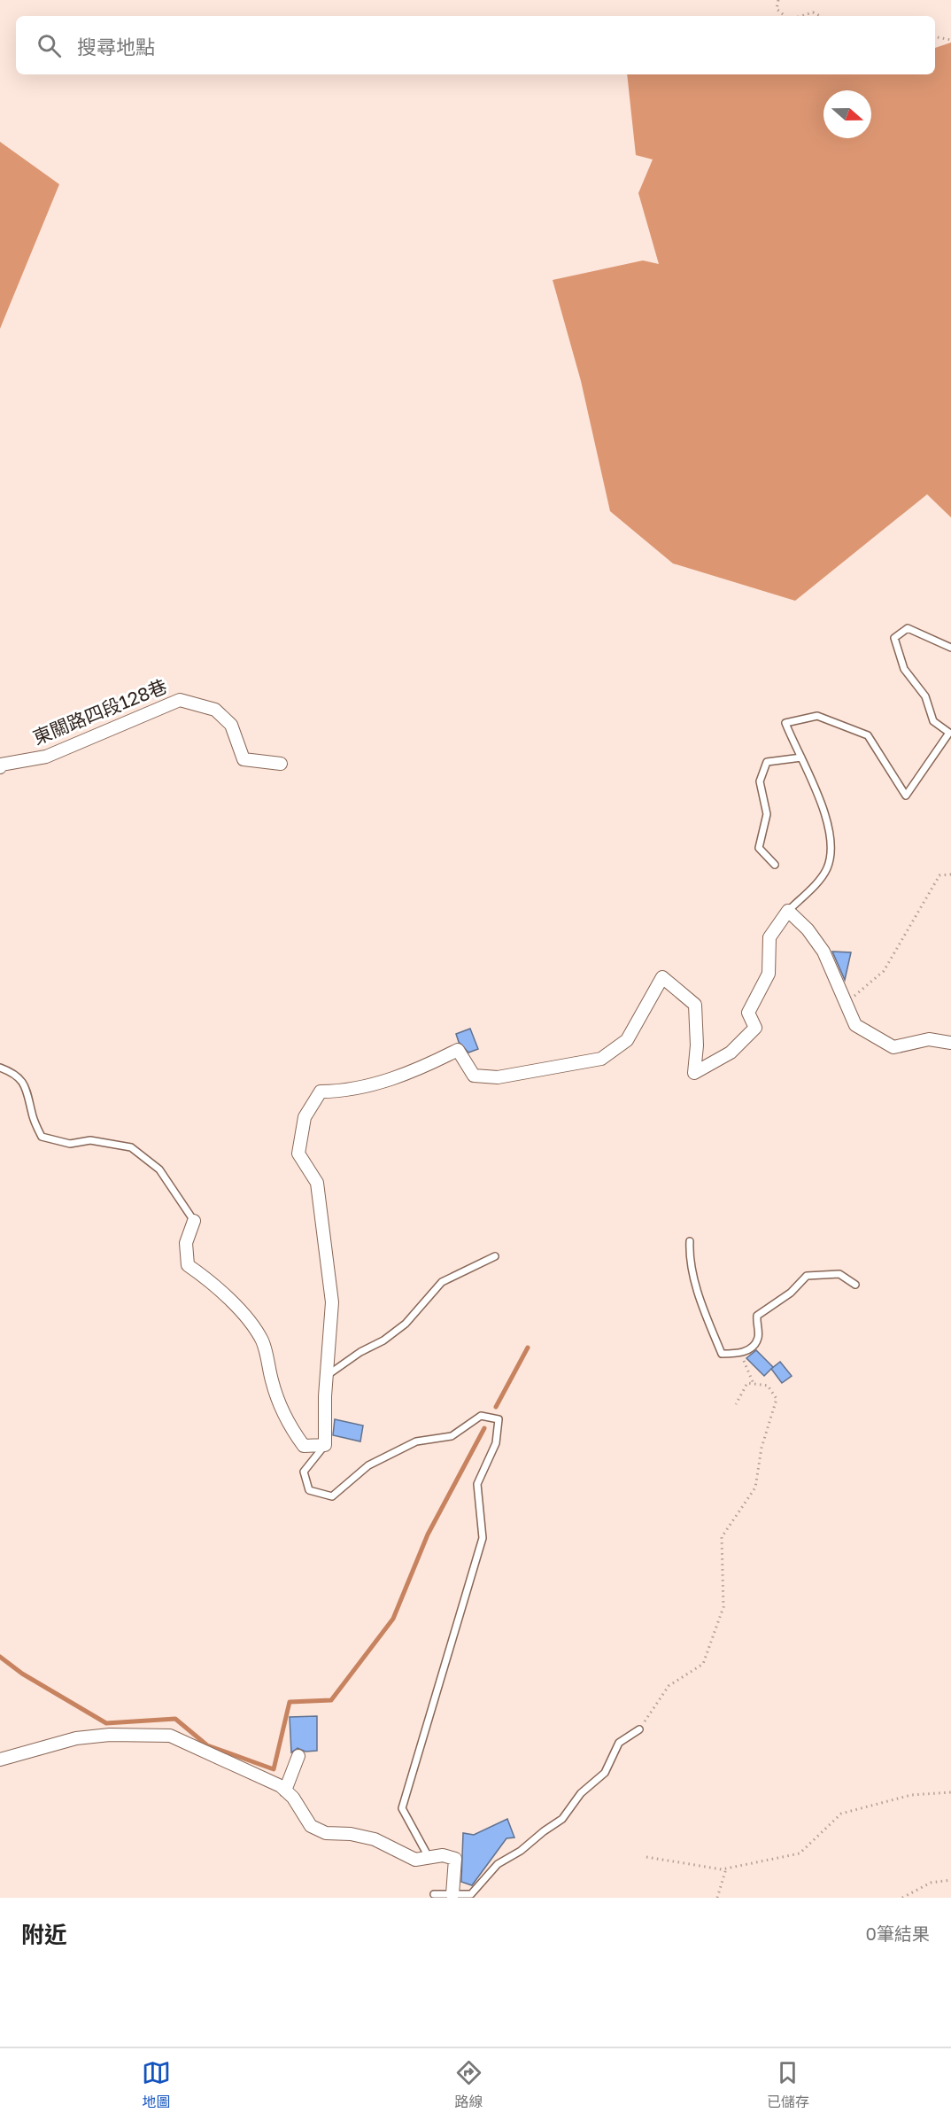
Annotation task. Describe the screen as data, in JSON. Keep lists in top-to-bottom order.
{
  "streets": {
    "street": ["東關路四段128巷"]
  },
  "north": "right",
  "page": {
    "search": "搜尋地點",
    "heading": ["附近", "0筆結果"],
    "nav": ["地圖", "路線", "已儲存"]
  }
}
